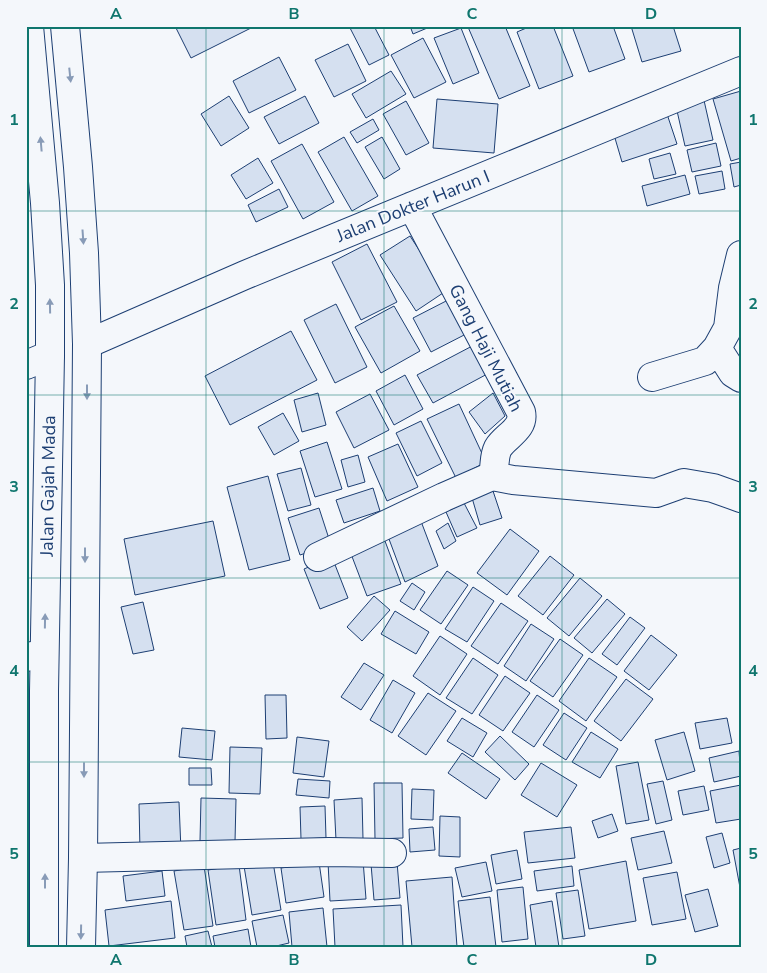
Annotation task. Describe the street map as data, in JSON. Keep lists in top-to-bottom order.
{
  "streets": {
    "street": ["Jalan Dokter Harun I", "Gang Haji Mutiah", "Jalan Gajah Mada"]
  },
  "crossings": [
    ["Jalan Dokter Harun I", "Gang Haji Mutiah"]
  ],
  "grid": {
    "columns": [
      "A",
      "B",
      "C",
      "D"
    ],
    "rows": [
      "1",
      "2",
      "3",
      "4",
      "5"
    ]
  }
}
